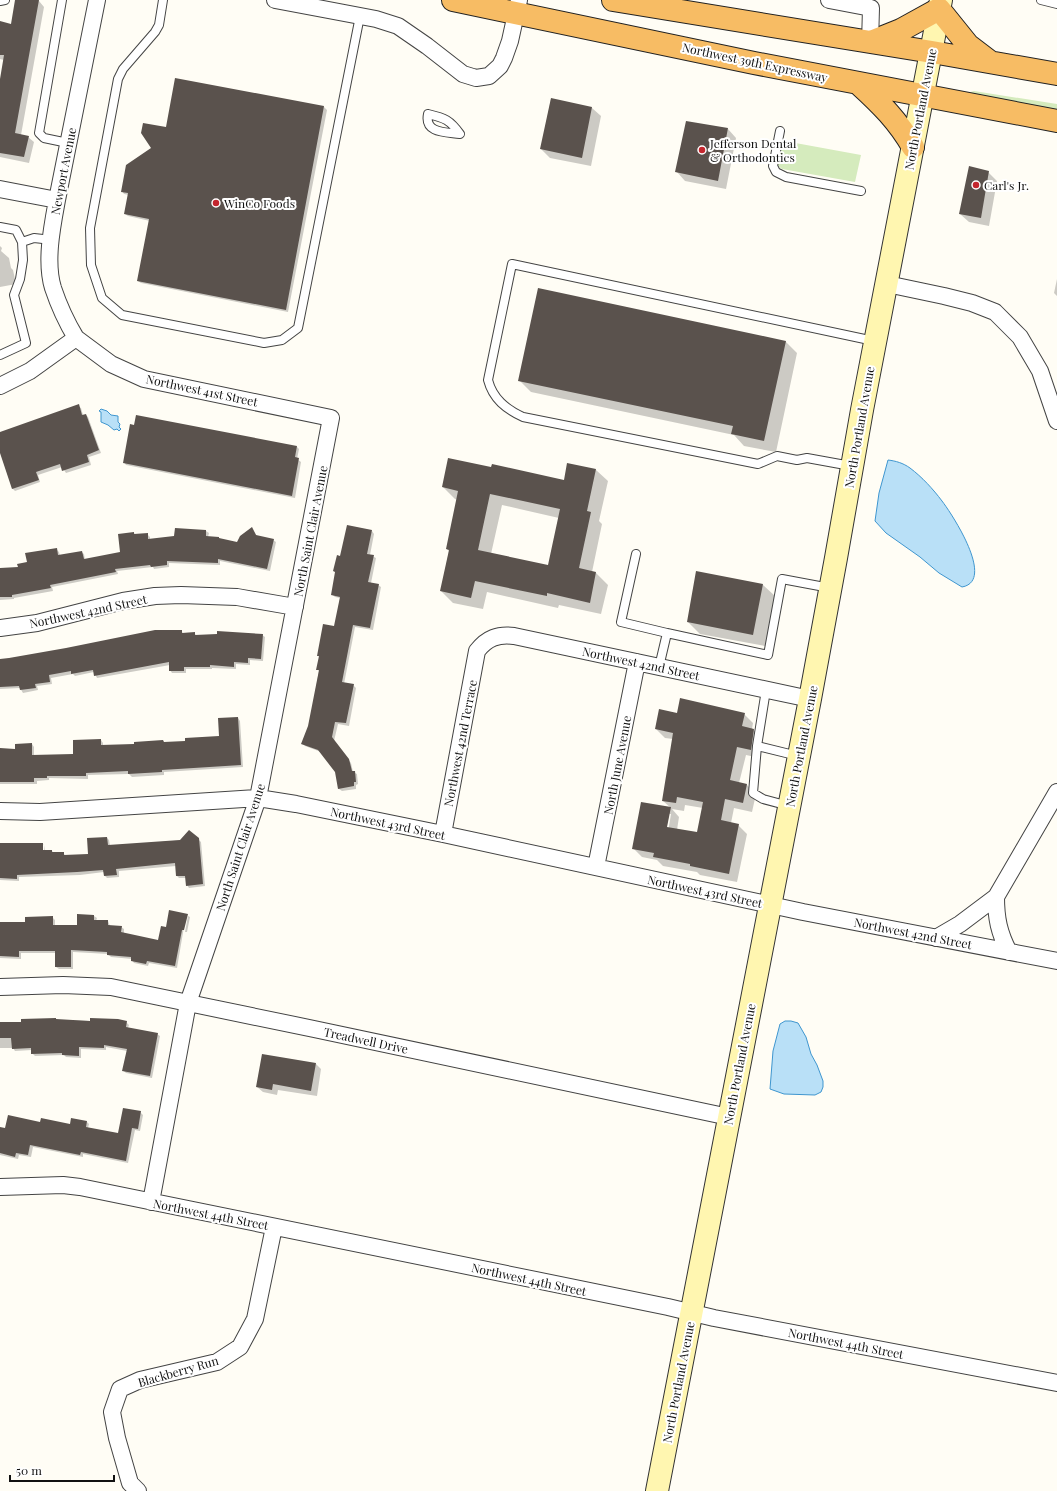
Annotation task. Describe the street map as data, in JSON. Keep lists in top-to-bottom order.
{
  "streets": {
    "highway": ["Northwest 39th Expressway"],
    "main road": ["North Portland Avenue"],
    "street": [
      "Newport Avenue",
      "Northwest 41st Street",
      "North Saint Clair Avenue",
      "Northwest 42nd Street",
      "Northwest 42nd Terrace",
      "North June Avenue",
      "Northwest 43rd Street",
      "Treadwell Drive",
      "Northwest 44th Street",
      "Blackberry Run"
    ]
  },
  "crossings": [
    ["Northwest 39th Expressway", "North Portland Avenue"],
    ["North Portland Avenue", "Northwest 42nd Street"],
    ["North Portland Avenue", "Northwest 43rd Street"],
    ["North Portland Avenue", "Treadwell Drive"],
    ["North Portland Avenue", "Northwest 44th Street"],
    ["Newport Avenue", "Northwest 41st Street"],
    ["Northwest 41st Street", "North Saint Clair Avenue"],
    ["North Saint Clair Avenue", "Northwest 42nd Street"],
    ["North Saint Clair Avenue", "Northwest 43rd Street"],
    ["North Saint Clair Avenue", "Treadwell Drive"],
    ["North Saint Clair Avenue", "Northwest 44th Street"],
    ["Northwest 42nd Street", "Northwest 42nd Terrace"],
    ["Northwest 42nd Street", "North June Avenue"],
    ["Northwest 42nd Street", "Northwest 43rd Street"],
    ["Northwest 42nd Terrace", "Northwest 43rd Street"],
    ["North June Avenue", "Northwest 43rd Street"],
    ["Northwest 44th Street", "Blackberry Run"]
  ],
  "places": ["Jefferson Dental & Orthodontics", "Carl's Jr.", "WinCo Foods"],
  "scale_bar": "50 m"
}
